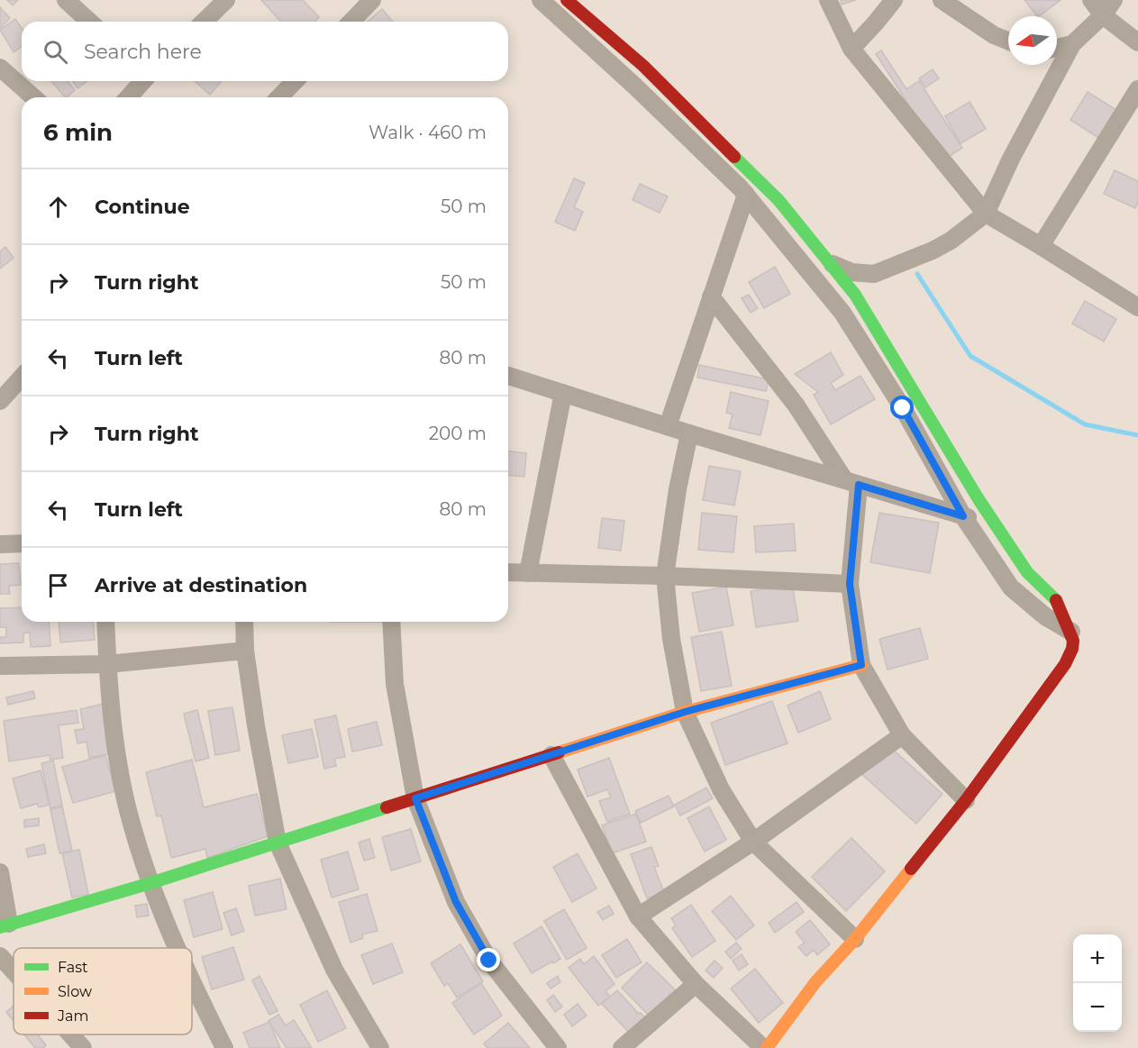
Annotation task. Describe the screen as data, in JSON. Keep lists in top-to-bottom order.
{
  "legend": ["Fast", "Slow", "Jam"],
  "north": "left",
  "page": {
    "search": "Search here",
    "heading": ["6 min", "Walk · 460 m"],
    "list": [
      ["Continue", "50 m"],
      ["Turn right", "50 m"],
      ["Turn left", "80 m"],
      ["Turn right", "200 m"],
      ["Turn left", "80 m"],
      "Arrive at destination"
    ],
    "map_buttons": ["+", "−"]
  }
}
